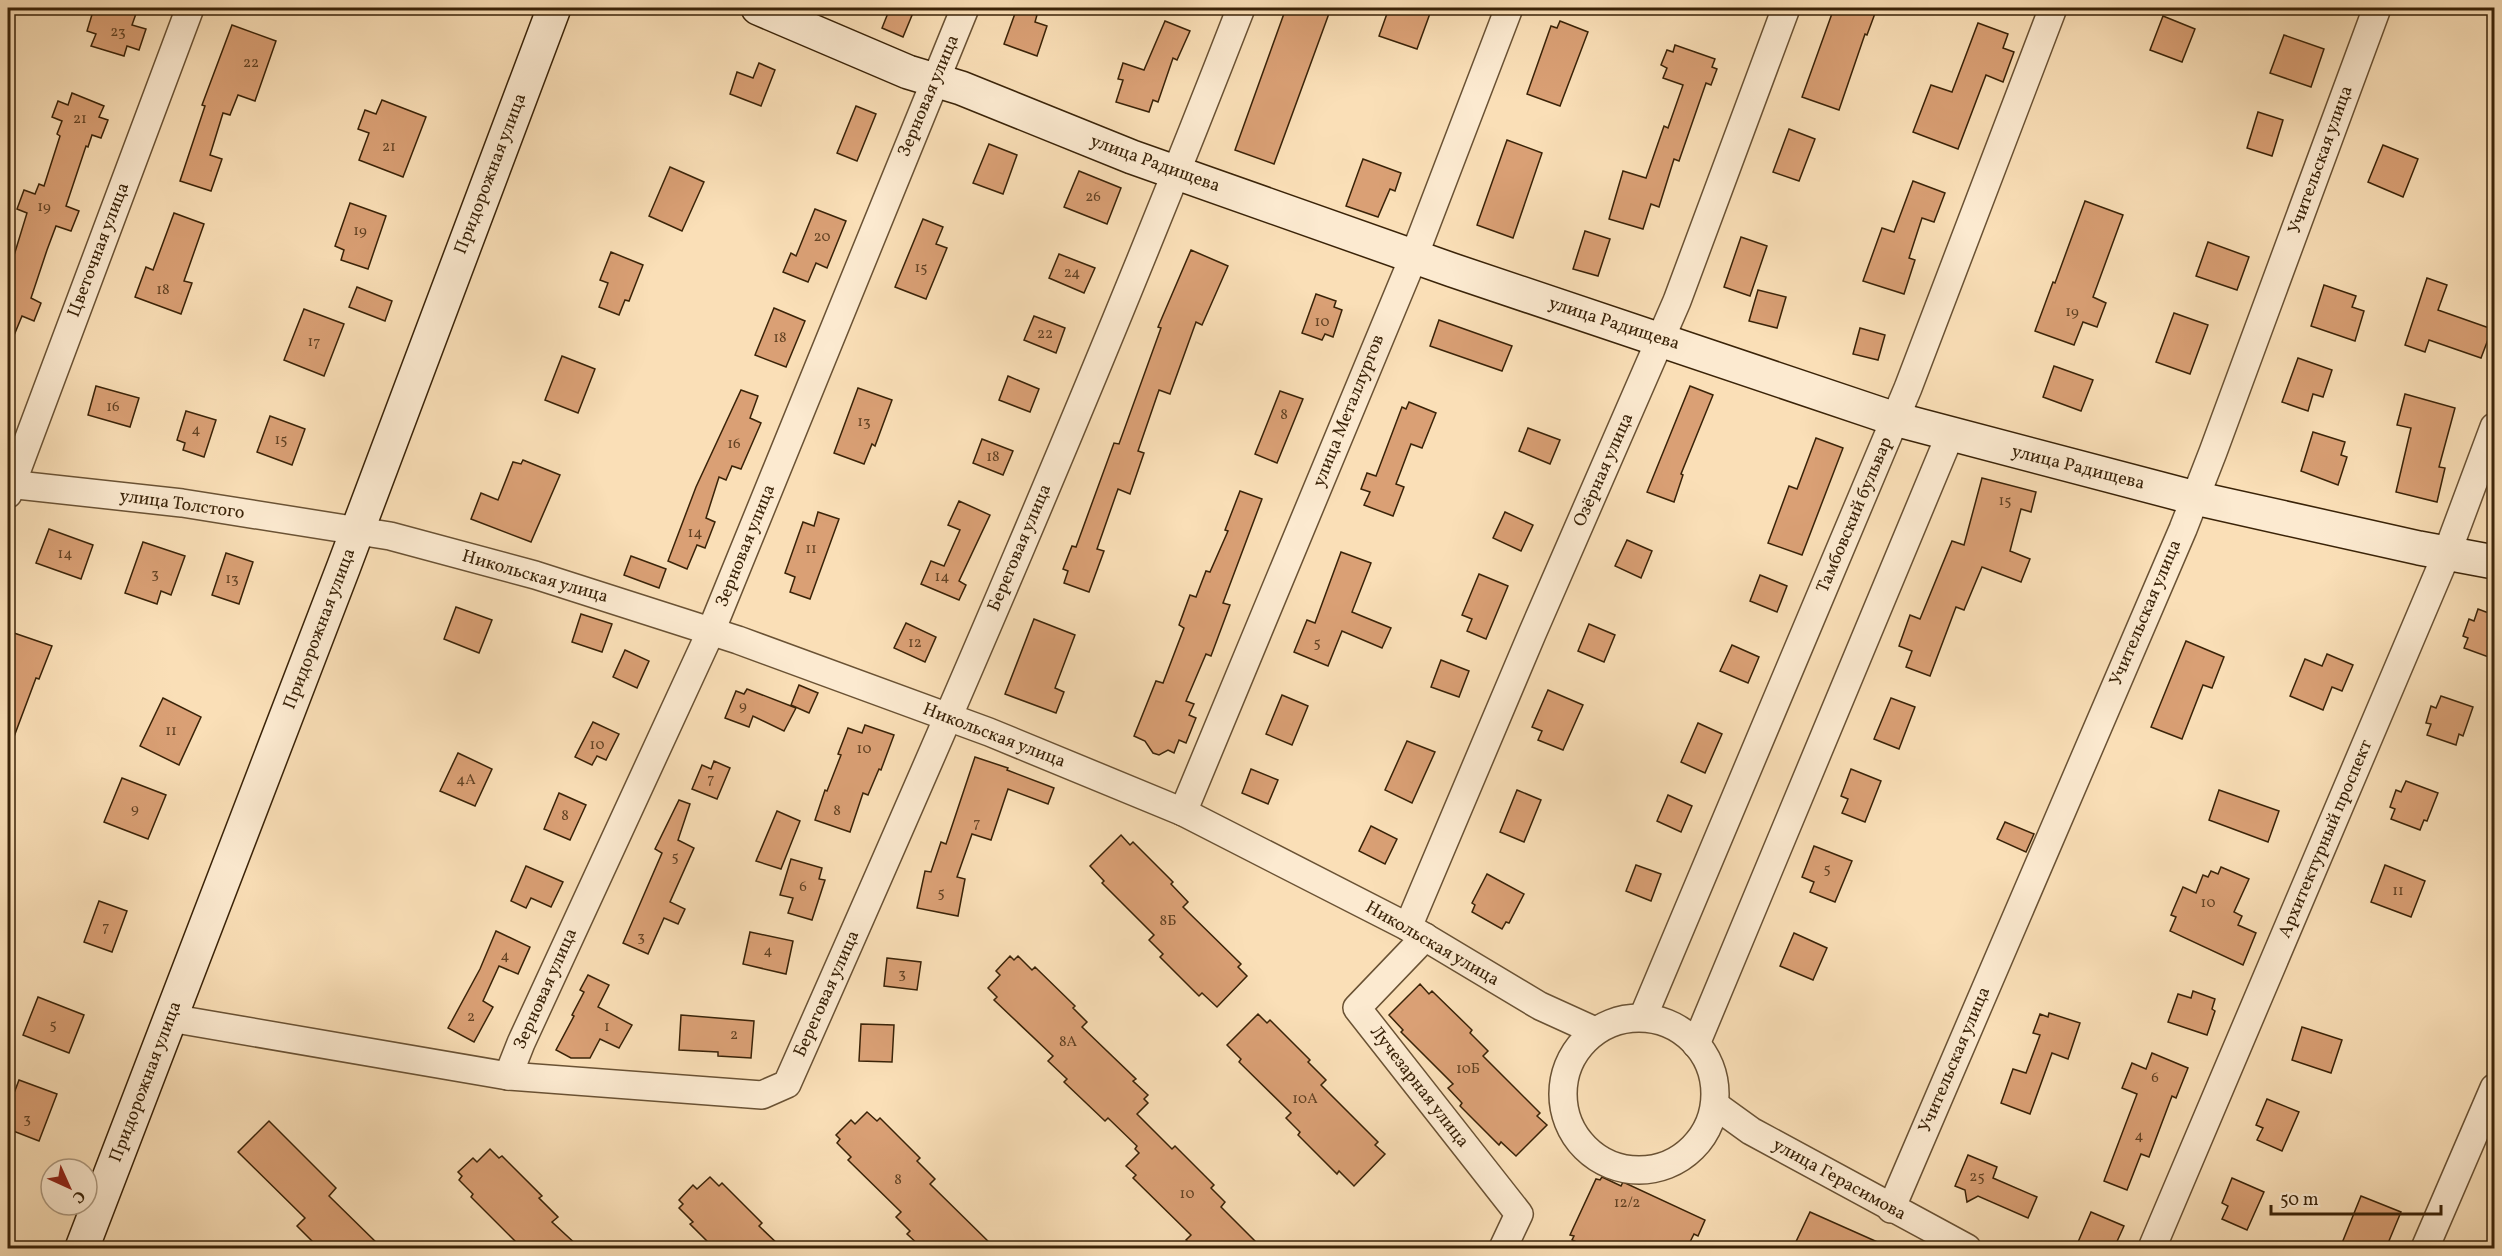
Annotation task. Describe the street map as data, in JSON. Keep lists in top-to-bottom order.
{
  "streets": {
    "street": [
      "Зерновая улица",
      "Учительская улица",
      "улица Радищева",
      "Придорожная улица",
      "Цветочная улица",
      "улица Металлургов",
      "Озёрная улица",
      "улица Толстого",
      "Тамбовский бульвар",
      "Береговая улица",
      "Никольская улица",
      "Архитектурный проспект",
      "Лучезарная улица",
      "улица Герасимова"
    ]
  },
  "crossings": [
    ["Зерновая улица", "улица Радищева"],
    ["Зерновая улица", "Береговая улица"],
    ["Зерновая улица", "Никольская улица"],
    ["Учительская улица", "улица Радищева"],
    ["Учительская улица", "улица Герасимова"],
    ["улица Радищева", "улица Металлургов"],
    ["улица Радищева", "Озёрная улица"],
    ["улица Радищева", "Тамбовский бульвар"],
    ["улица Радищева", "Береговая улица"],
    ["улица Радищева", "Архитектурный проспект"],
    ["Придорожная улица", "улица Толстого"],
    ["Придорожная улица", "Никольская улица"],
    ["Цветочная улица", "улица Толстого"],
    ["улица Металлургов", "Никольская улица"],
    ["Озёрная улица", "Никольская улица"],
    ["Озёрная улица", "Лучезарная улица"],
    ["улица Толстого", "Никольская улица"],
    ["Тамбовский бульвар", "Никольская улица"],
    ["Тамбовский бульвар", "улица Герасимова"],
    ["Береговая улица", "Никольская улица"],
    ["Никольская улица", "Лучезарная улица"],
    ["Никольская улица", "улица Герасимова"]
  ],
  "house_numbers": [
    "23",
    "22",
    "21",
    "21",
    "26",
    "19",
    "19",
    "20",
    "15",
    "24",
    "18",
    "19",
    "10",
    "22",
    "18",
    "17",
    "16",
    "8",
    "13",
    "4",
    "15",
    "16",
    "18",
    "15",
    "14",
    "11",
    "14",
    "3",
    "14",
    "13",
    "12",
    "5",
    "9",
    "11",
    "10",
    "10",
    "7",
    "4А",
    "9",
    "8",
    "8",
    "7",
    "5",
    "5",
    "6",
    "11",
    "5",
    "10",
    "8Б",
    "7",
    "3",
    "4",
    "4",
    "3",
    "2",
    "5",
    "1",
    "2",
    "8А",
    "10Б",
    "6",
    "10А",
    "3",
    "4",
    "25",
    "8",
    "10",
    "12/2"
  ],
  "scale_bar": "50 m",
  "north": "bottom right"
}
